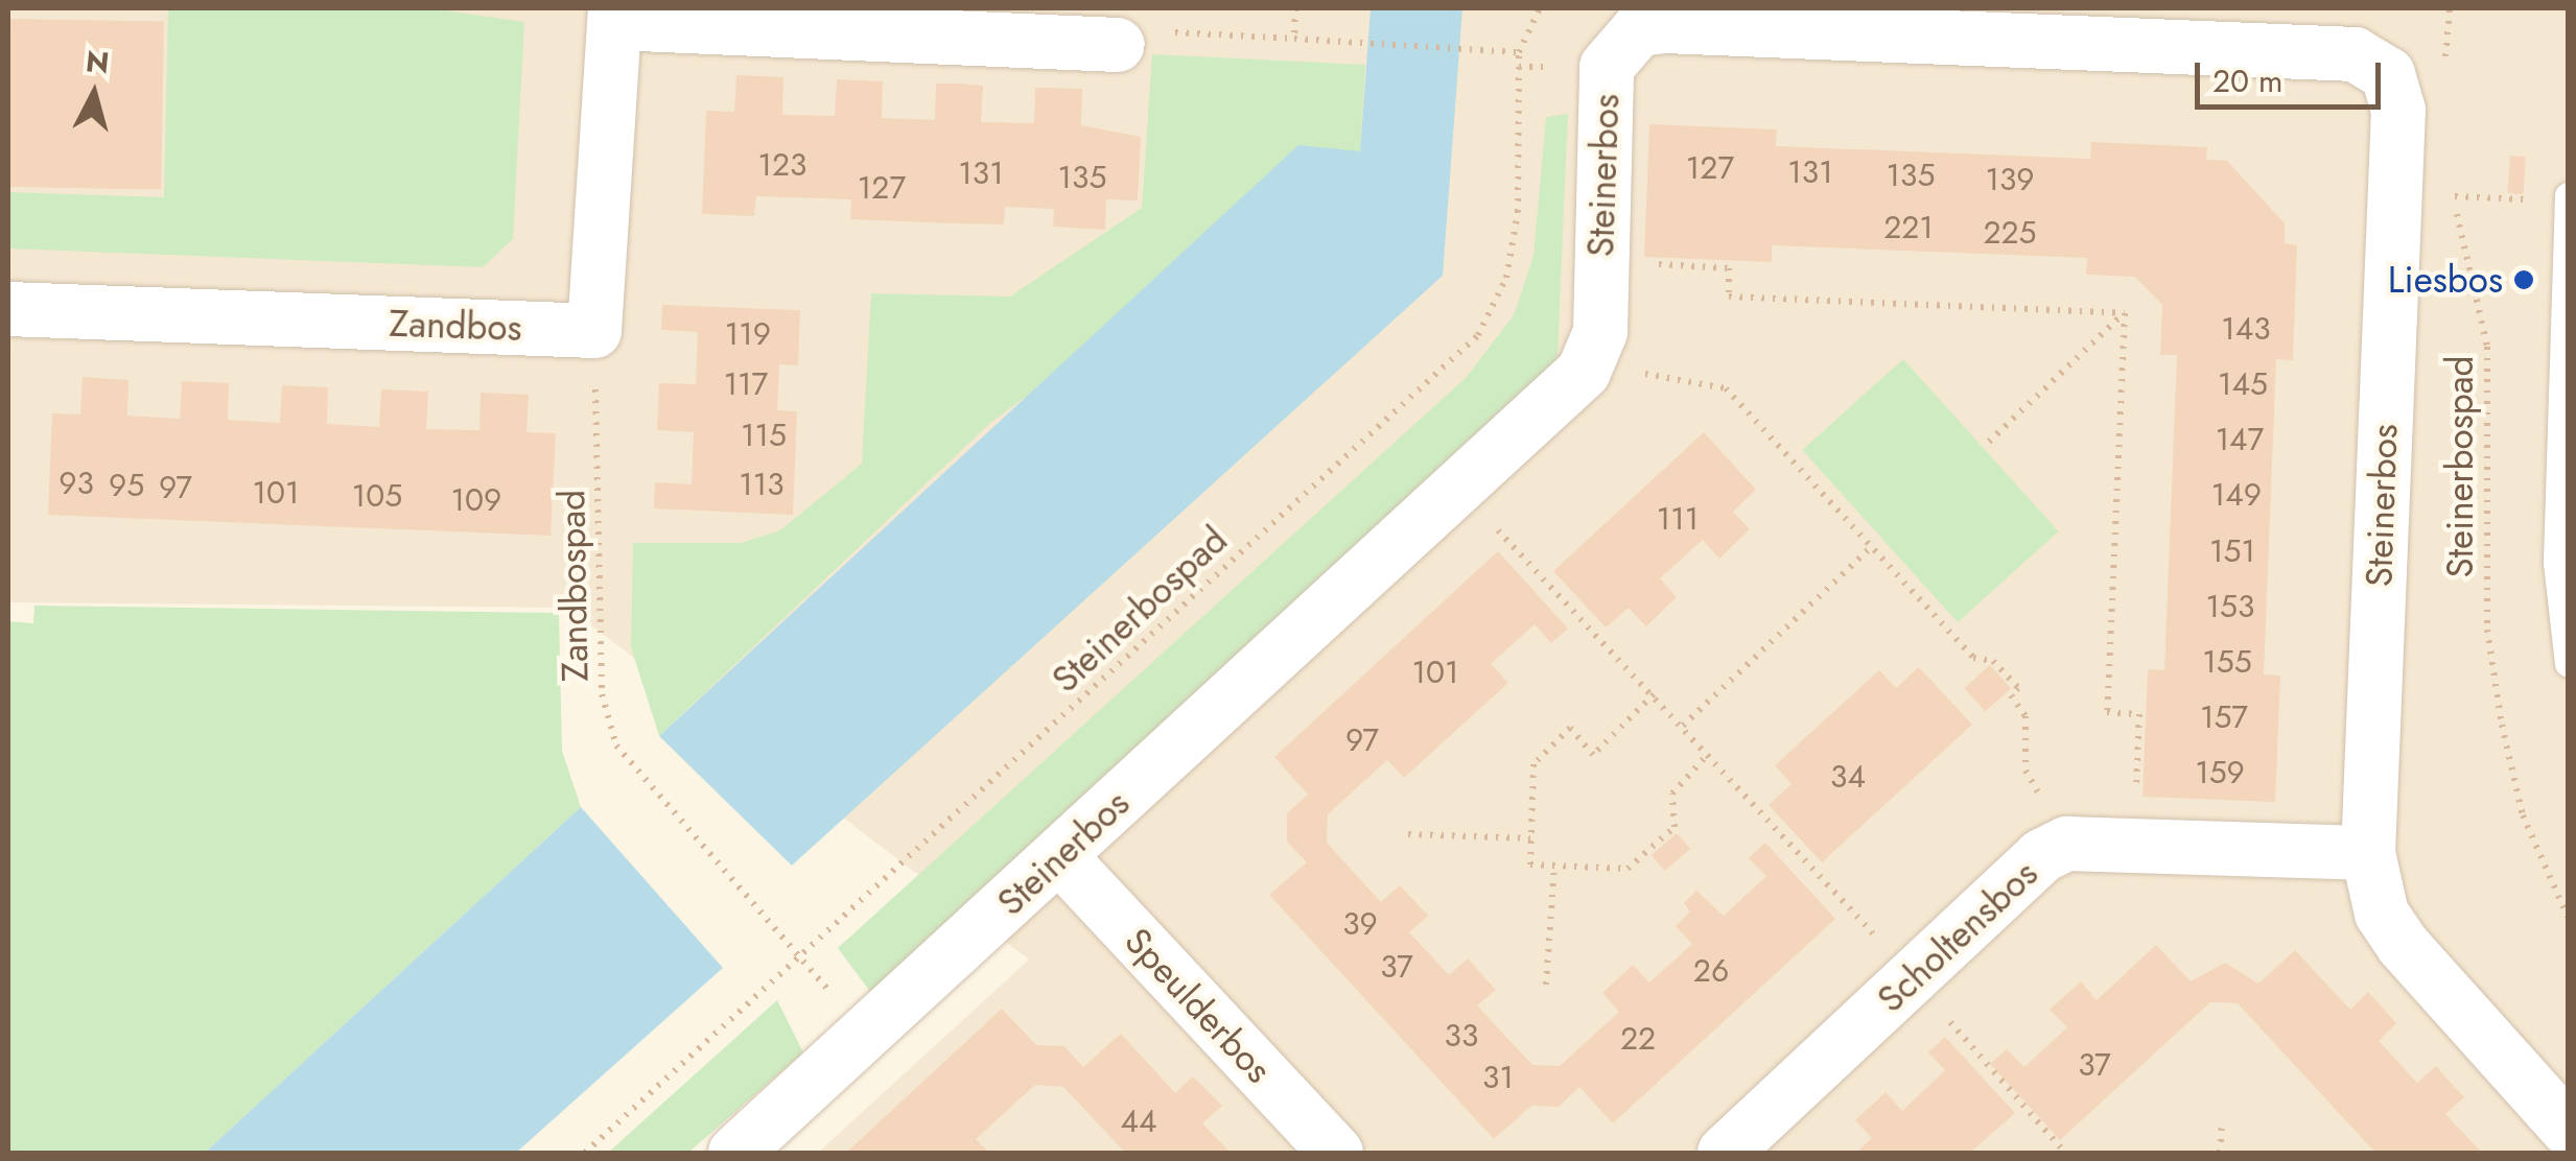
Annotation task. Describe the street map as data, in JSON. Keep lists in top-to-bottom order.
{
  "streets": {
    "street": [
      "Steinerbos",
      "Zandbos",
      "Scholtensbos",
      "Speulderbos"
    ],
    "path": ["Steinerbospad", "Zandbospad"]
  },
  "crossings": [
    ["Steinerbos", "Scholtensbos"],
    ["Steinerbos", "Speulderbos"],
    ["Zandbos", "Zandbospad"],
    ["Steinerbospad", "Zandbospad"]
  ],
  "places": ["Liesbos"],
  "house_numbers": [
    "123",
    "127",
    "131",
    "131",
    "135",
    "135",
    "139",
    "127",
    "221",
    "225",
    "143",
    "119",
    "117",
    "145",
    "115",
    "147",
    "93",
    "113",
    "95",
    "97",
    "101",
    "149",
    "105",
    "109",
    "111",
    "151",
    "153",
    "155",
    "101",
    "157",
    "97",
    "159",
    "34",
    "39",
    "37",
    "26",
    "33",
    "22",
    "37",
    "31",
    "44"
  ],
  "scale_bar": "20 m",
  "north": "top"
}
